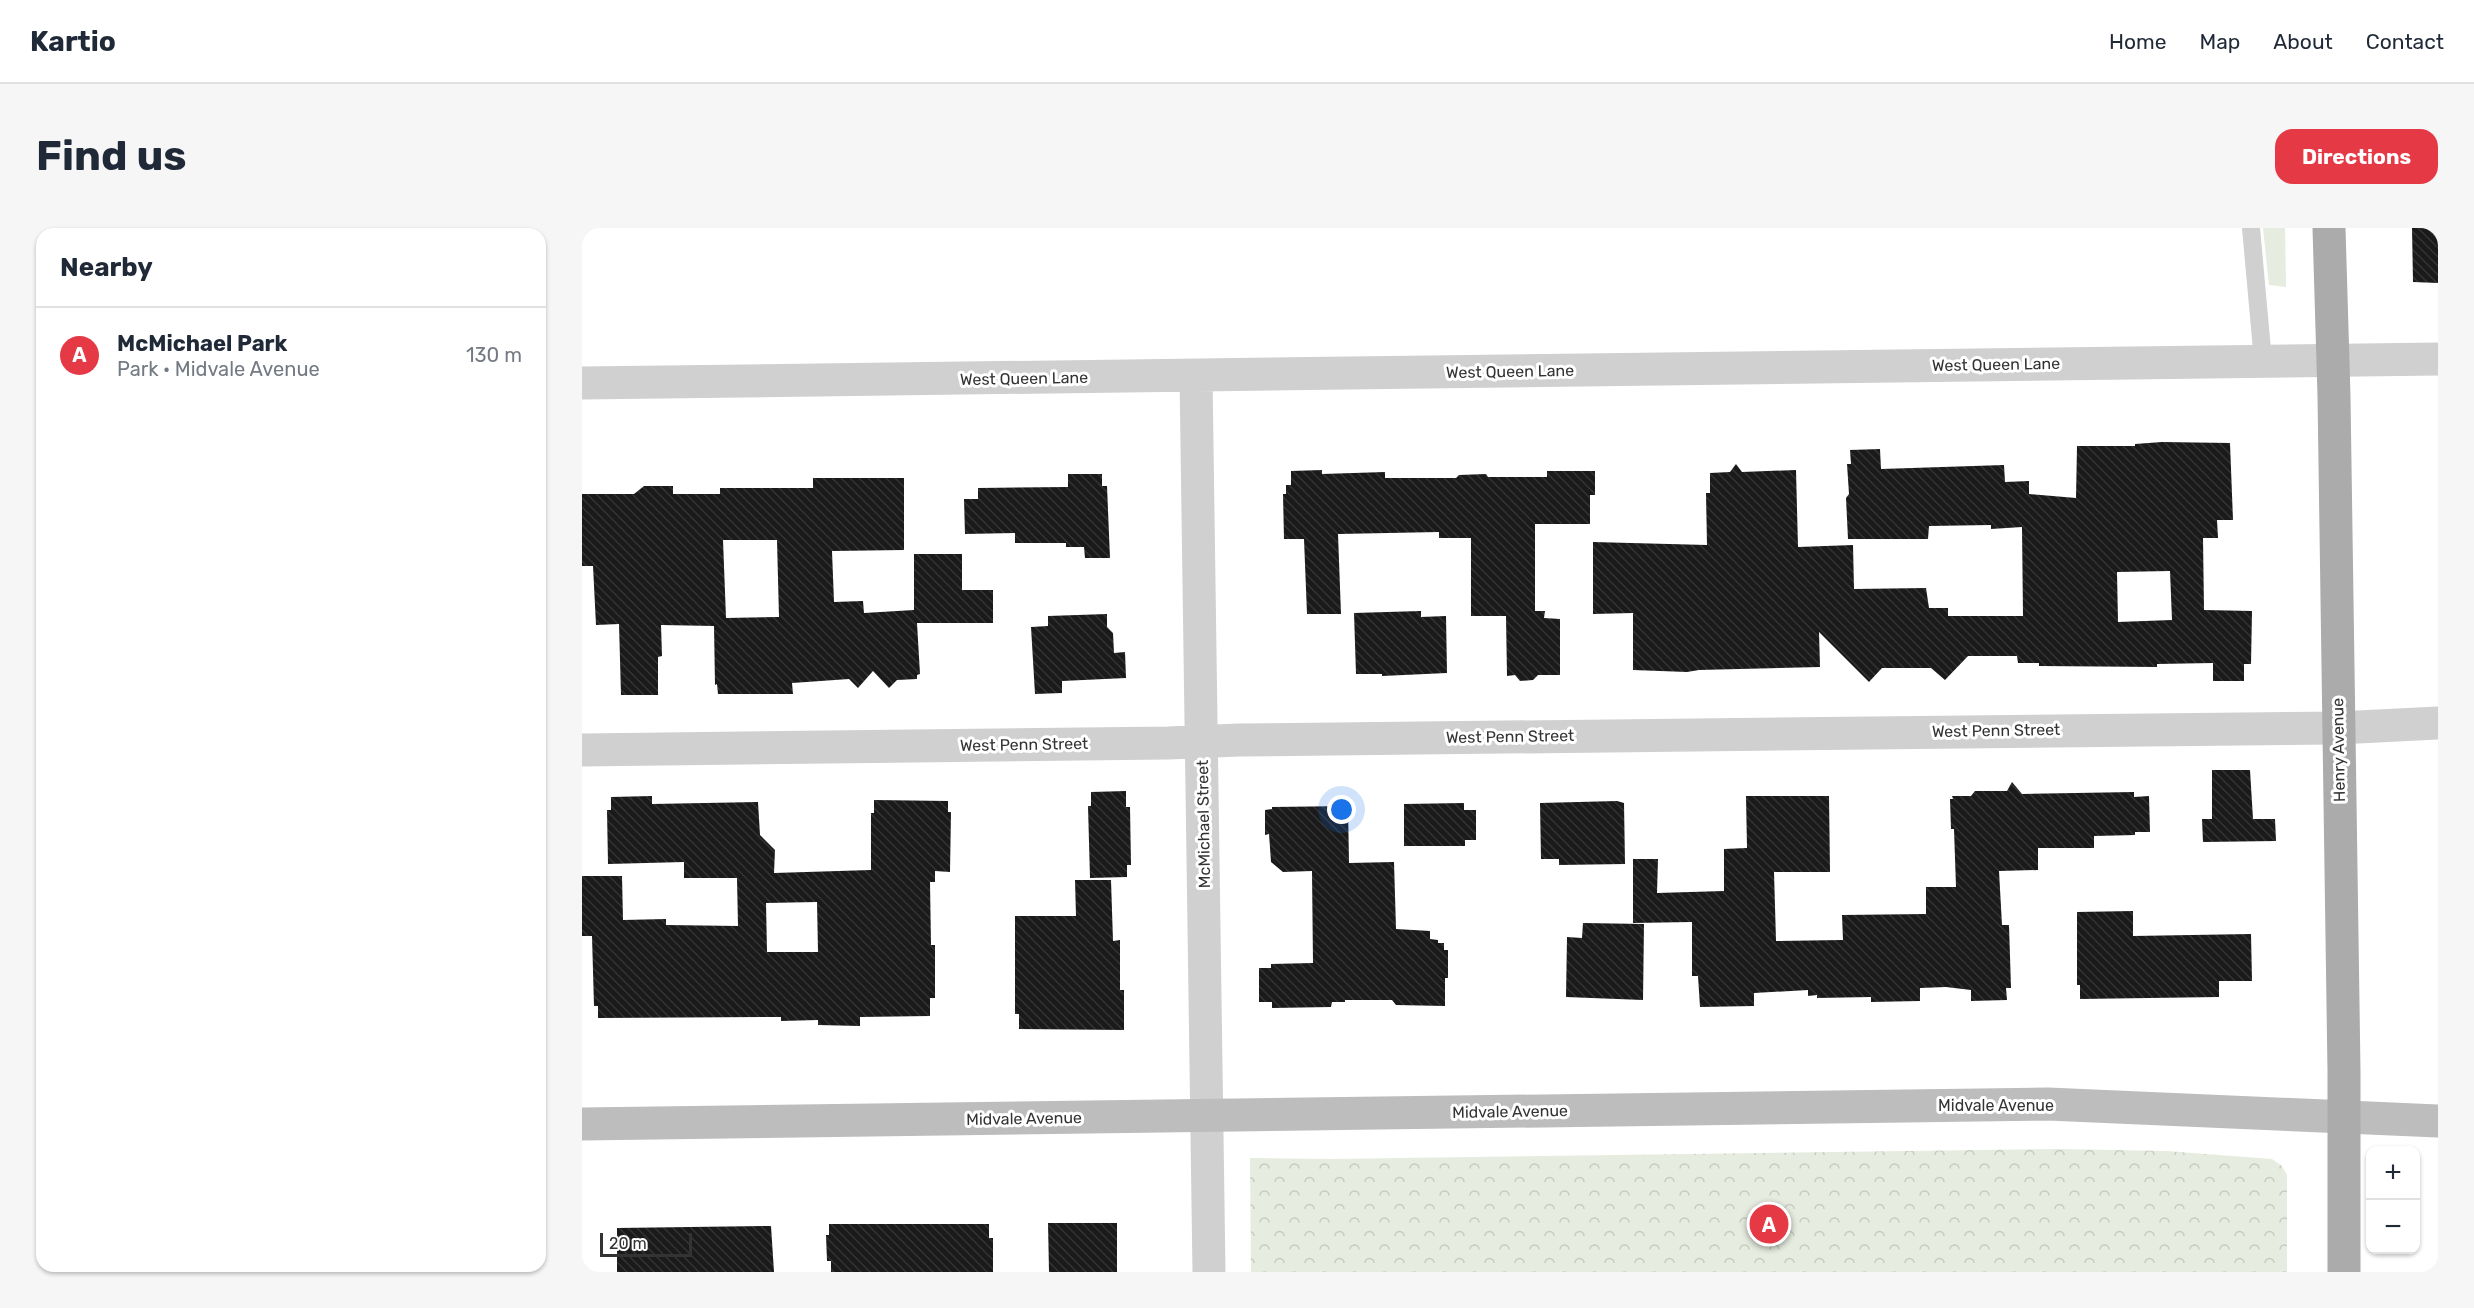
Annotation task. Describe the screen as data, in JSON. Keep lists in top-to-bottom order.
{
  "streets": {
    "main road": ["Henry Avenue"],
    "street": [
      "West Queen Lane",
      "West Penn Street",
      "McMichael Street",
      "Midvale Avenue"
    ]
  },
  "crossings": [
    ["West Queen Lane", "Henry Avenue"],
    ["West Queen Lane", "McMichael Street"],
    ["West Penn Street", "Henry Avenue"],
    ["West Penn Street", "McMichael Street"],
    ["Henry Avenue", "Midvale Avenue"],
    ["McMichael Street", "Midvale Avenue"]
  ],
  "scale_bar": "20 m",
  "page": {
    "header": "Kartio",
    "nav": [
      "Home",
      "Map",
      "About",
      "Contact"
    ],
    "buttons": "Directions",
    "title": "Find us",
    "heading": "Nearby",
    "list": [
      {
        "mark": "A",
        "name": "McMichael Park",
        "note": "Park · Midvale Avenue",
        "value": "130 m"
      }
    ],
    "map_buttons": ["+", "−"],
    "pins": "A",
    "scale": "20 m"
  }
}
